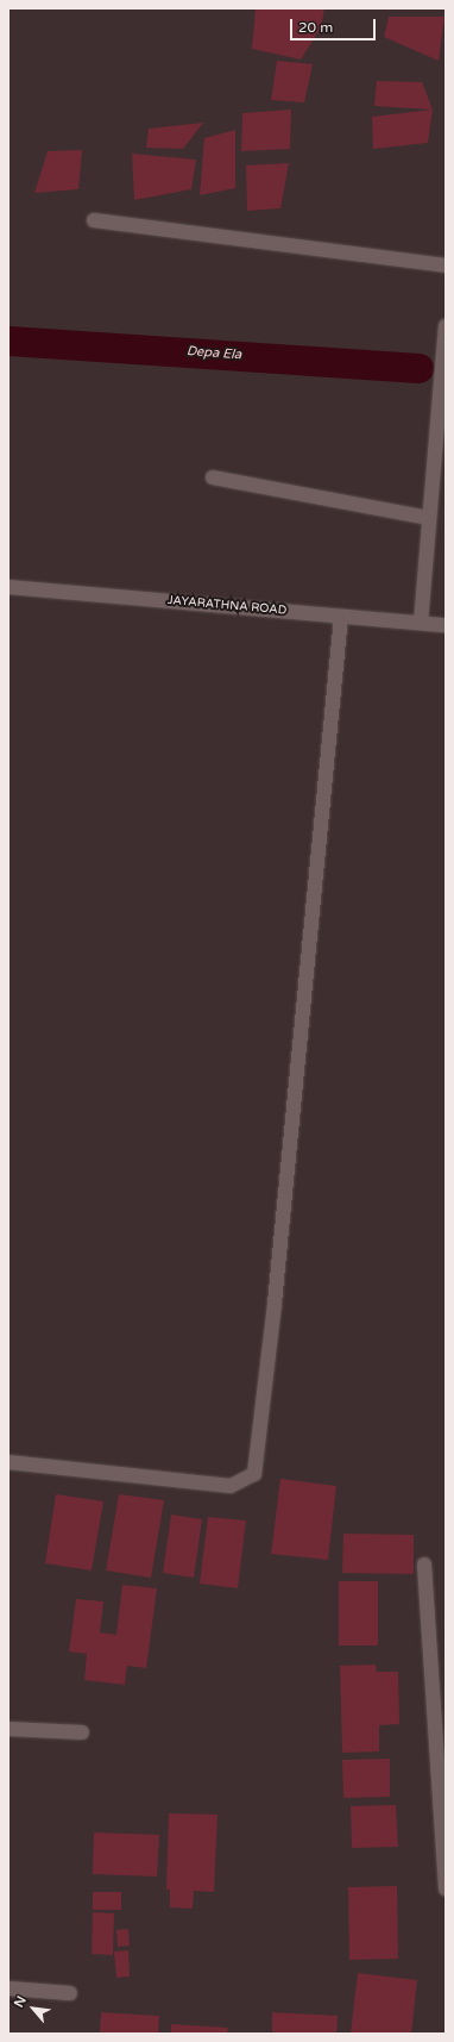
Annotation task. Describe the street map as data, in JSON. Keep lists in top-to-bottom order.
{
  "streets": {
    "street": ["JAYARATHNA ROAD"]
  },
  "water": ["Depa Ela"],
  "scale_bar": "20 m",
  "north": "top left"
}
